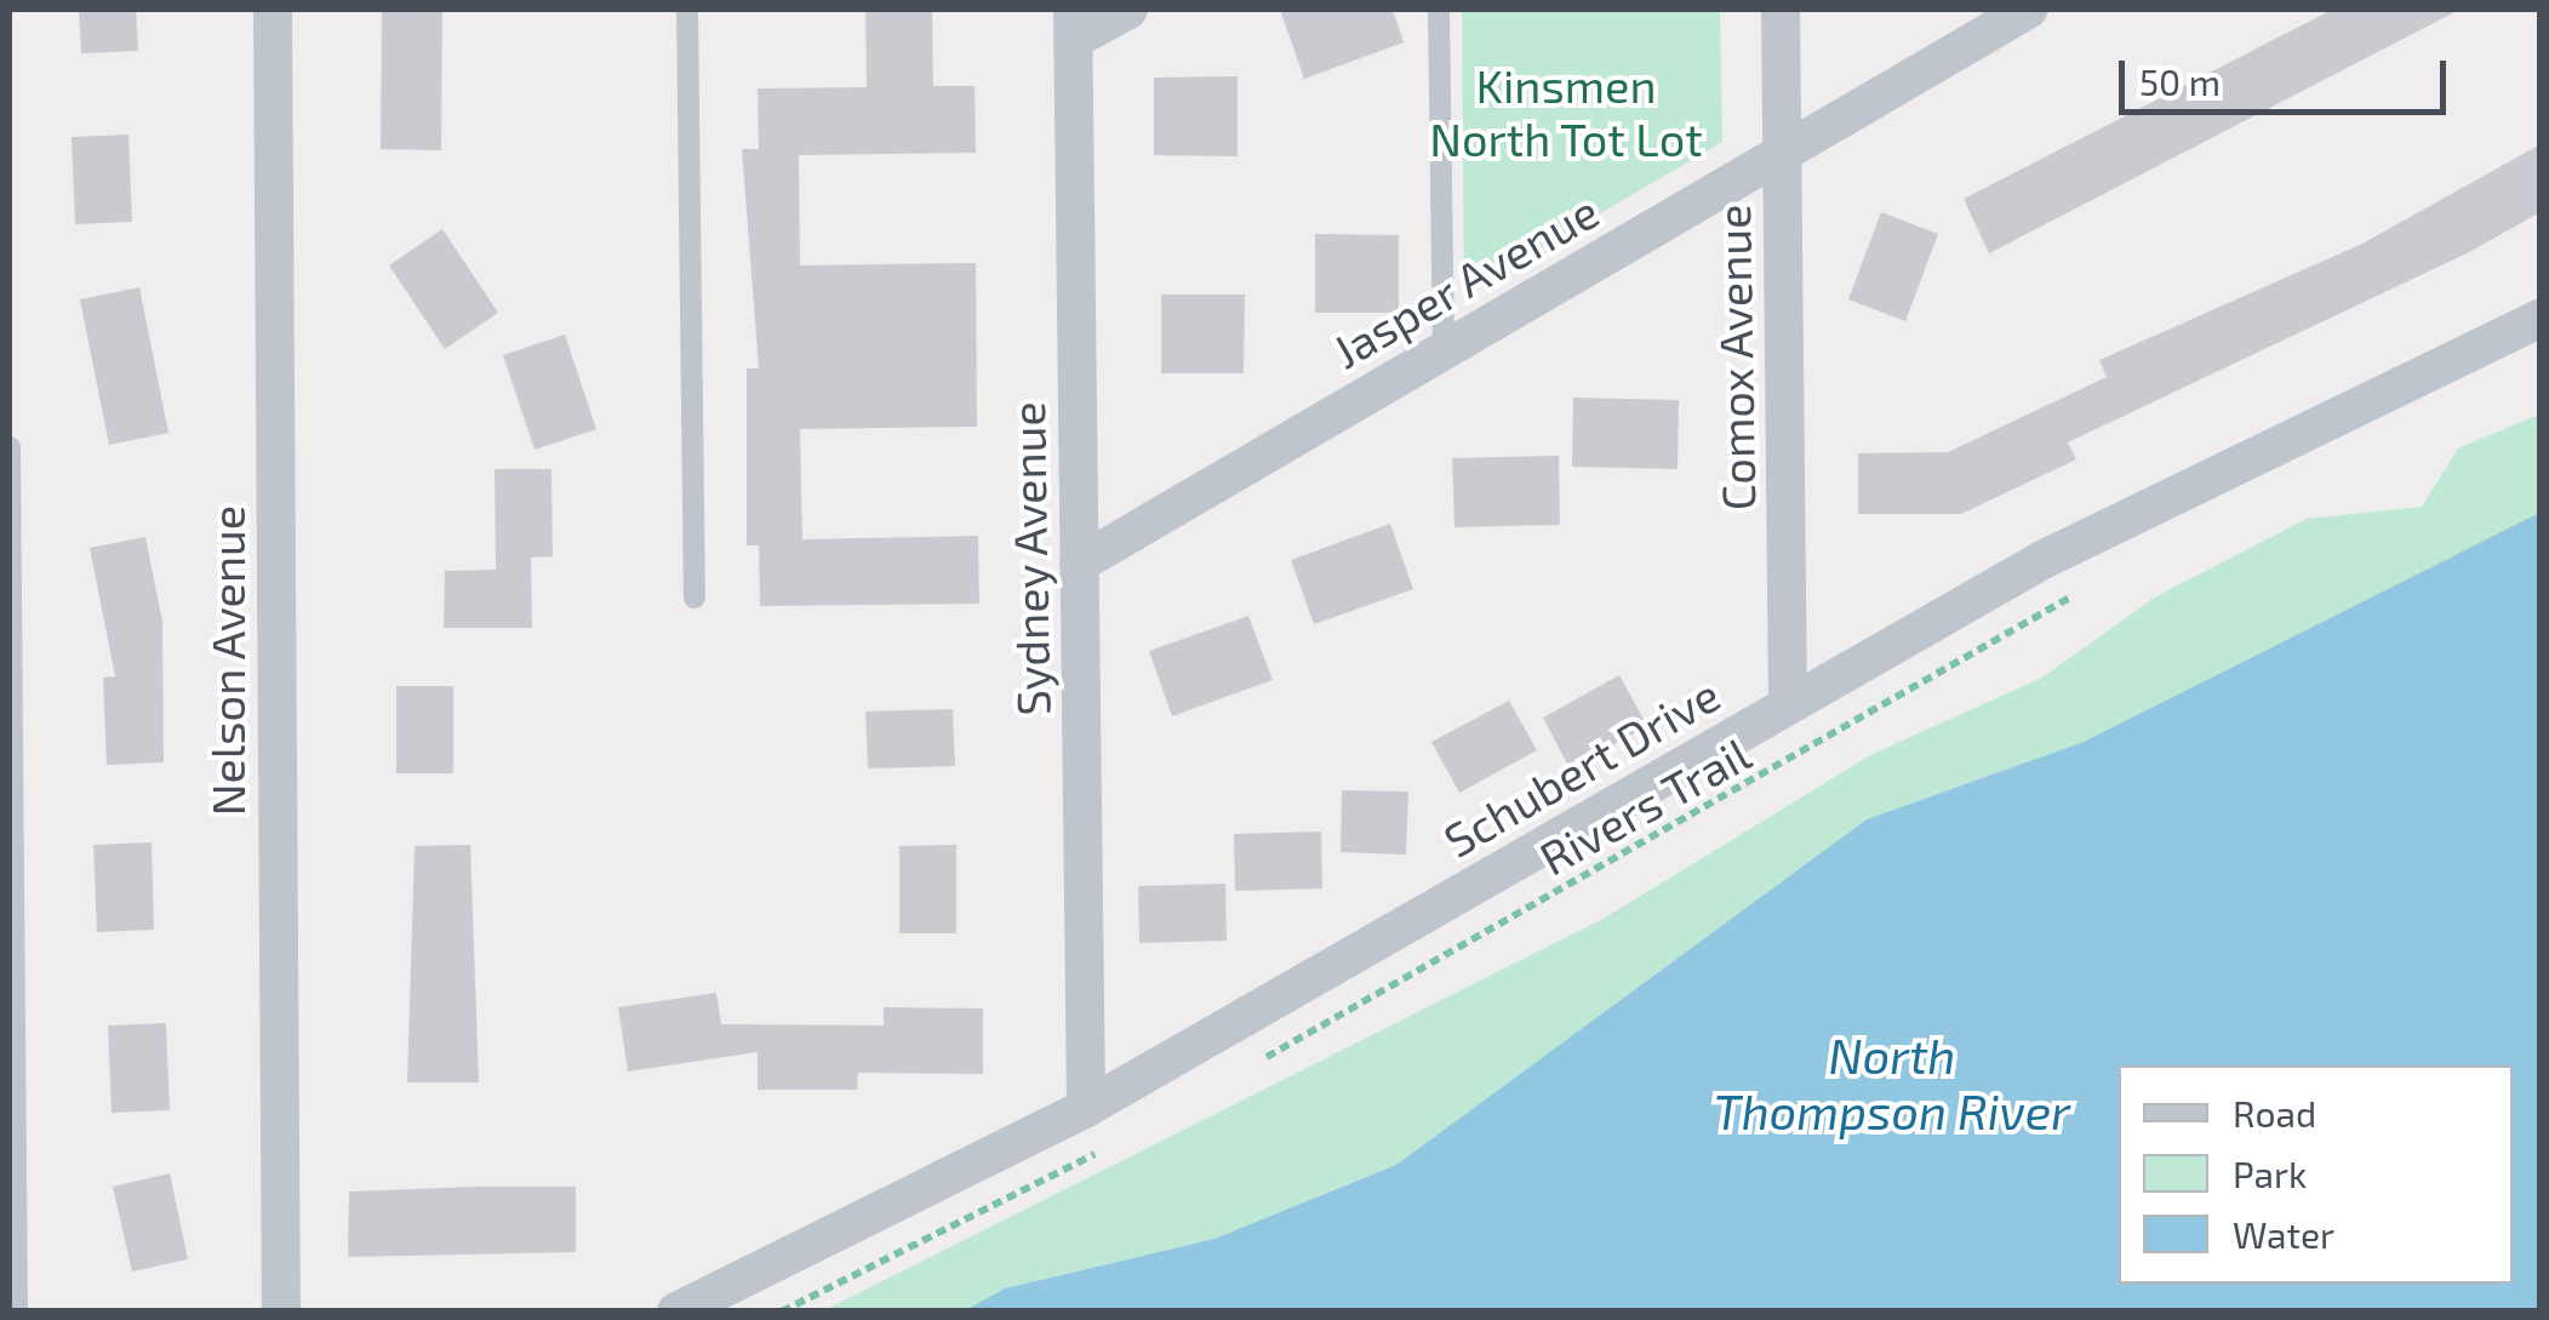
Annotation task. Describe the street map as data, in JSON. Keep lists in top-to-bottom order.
{
  "streets": {
    "street": [
      "Jasper Avenue",
      "Comox Avenue",
      "Sydney Avenue",
      "Nelson Avenue",
      "Schubert Drive"
    ],
    "path": ["Rivers Trail"]
  },
  "crossings": [
    ["Jasper Avenue", "Comox Avenue"],
    ["Jasper Avenue", "Sydney Avenue"],
    ["Comox Avenue", "Schubert Drive"],
    ["Sydney Avenue", "Schubert Drive"]
  ],
  "water": ["North Thompson River"],
  "parks": ["Kinsmen North Tot Lot"],
  "legend": ["Road", "Park", "Water"],
  "scale_bar": "50 m"
}
